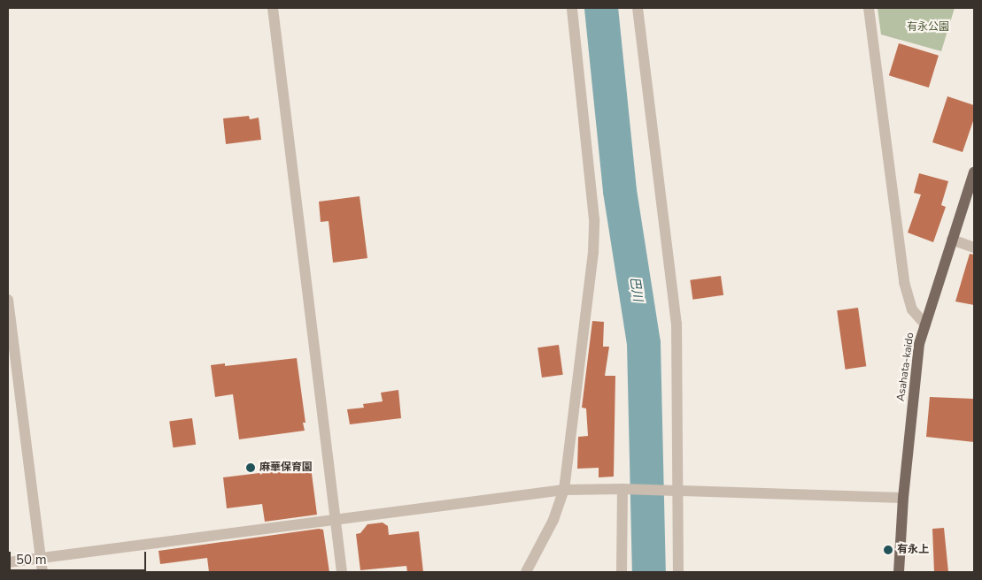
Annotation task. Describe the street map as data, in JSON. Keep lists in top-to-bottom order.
{
  "streets": {
    "main road": ["Asahata-kaido"]
  },
  "water": ["巴川"],
  "parks": ["有永公園"],
  "places": ["麻華保育園", "有永上"],
  "scale_bar": "50 m"
}
